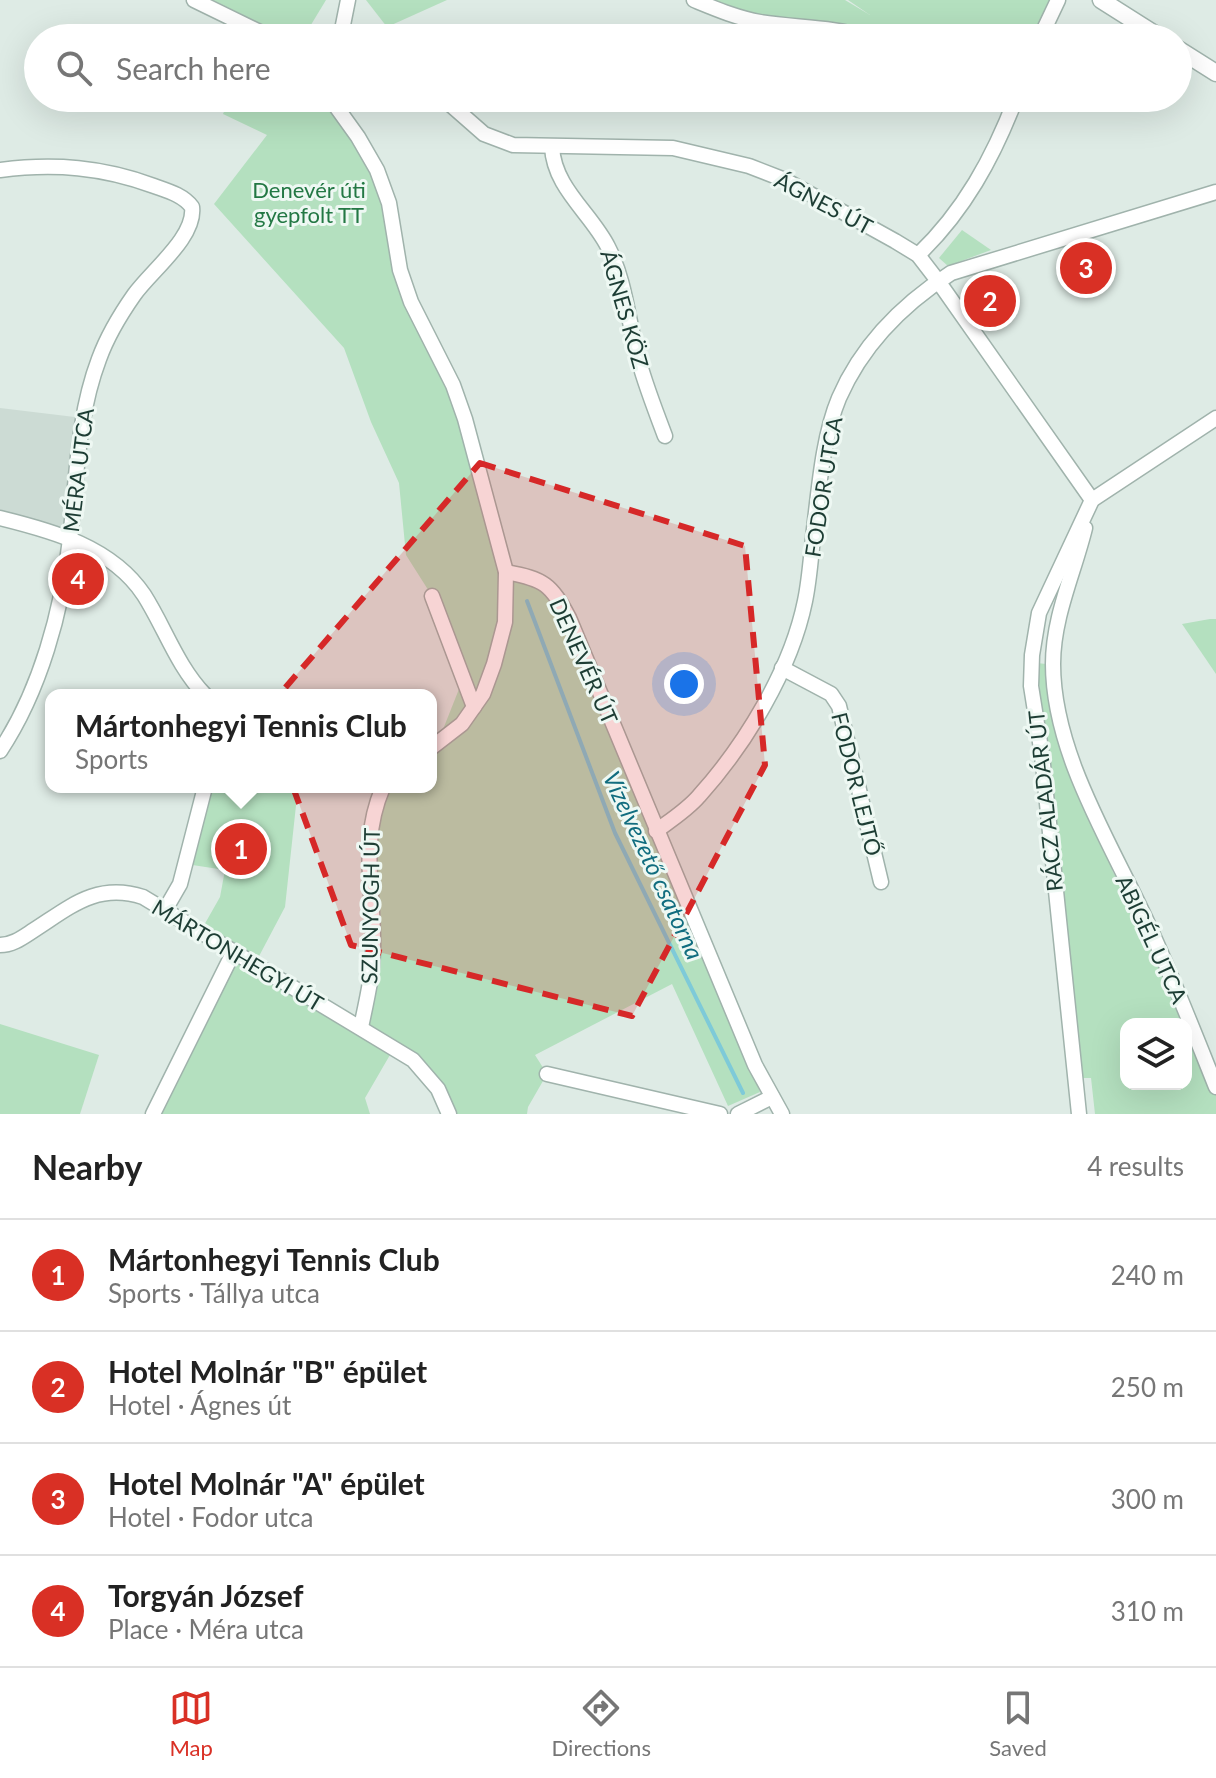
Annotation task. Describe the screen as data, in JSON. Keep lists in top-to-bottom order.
{
  "streets": {
    "street": [
      "ÁGNES ÚT",
      "ÁGNES KÖZ",
      "MÉRA UTCA",
      "FODOR UTCA",
      "DENEVÉR ÚT",
      "FODOR LEJTŐ",
      "RÁCZ ALADÁR ÚT",
      "SZUNYOGH ÚT",
      "ABIGÉL UTCA",
      "MÁRTONHEGYI ÚT"
    ]
  },
  "crossings": [
    ["ÁGNES ÚT", "ÁGNES KÖZ"],
    ["ÁGNES ÚT", "FODOR UTCA"],
    ["ÁGNES ÚT", "RÁCZ ALADÁR ÚT"],
    ["FODOR UTCA", "DENEVÉR ÚT"],
    ["FODOR UTCA", "FODOR LEJTŐ"],
    ["RÁCZ ALADÁR ÚT", "ABIGÉL UTCA"],
    ["SZUNYOGH ÚT", "MÁRTONHEGYI ÚT"]
  ],
  "water": ["Vízelvezető csatorna"],
  "parks": ["Denevér úti gyepfolt TT"],
  "page": {
    "search": "Search here",
    "pins": [
      "3",
      "2",
      "4",
      "1"
    ],
    "popup": ["Mártonhegyi Tennis Club", "Sports"],
    "heading": ["Nearby", "4 results"],
    "list": [
      {
        "mark": "1",
        "name": "Mártonhegyi Tennis Club",
        "note": "Sports · Tállya utca",
        "value": "240 m"
      },
      {
        "mark": "2",
        "name": "Hotel Molnár \"B\" épület",
        "note": "Hotel · Ágnes út",
        "value": "250 m"
      },
      {
        "mark": "3",
        "name": "Hotel Molnár \"A\" épület",
        "note": "Hotel · Fodor utca",
        "value": "300 m"
      },
      {
        "mark": "4",
        "name": "Torgyán József",
        "note": "Place · Méra utca",
        "value": "310 m"
      }
    ],
    "nav": ["Map", "Directions", "Saved"]
  }
}
